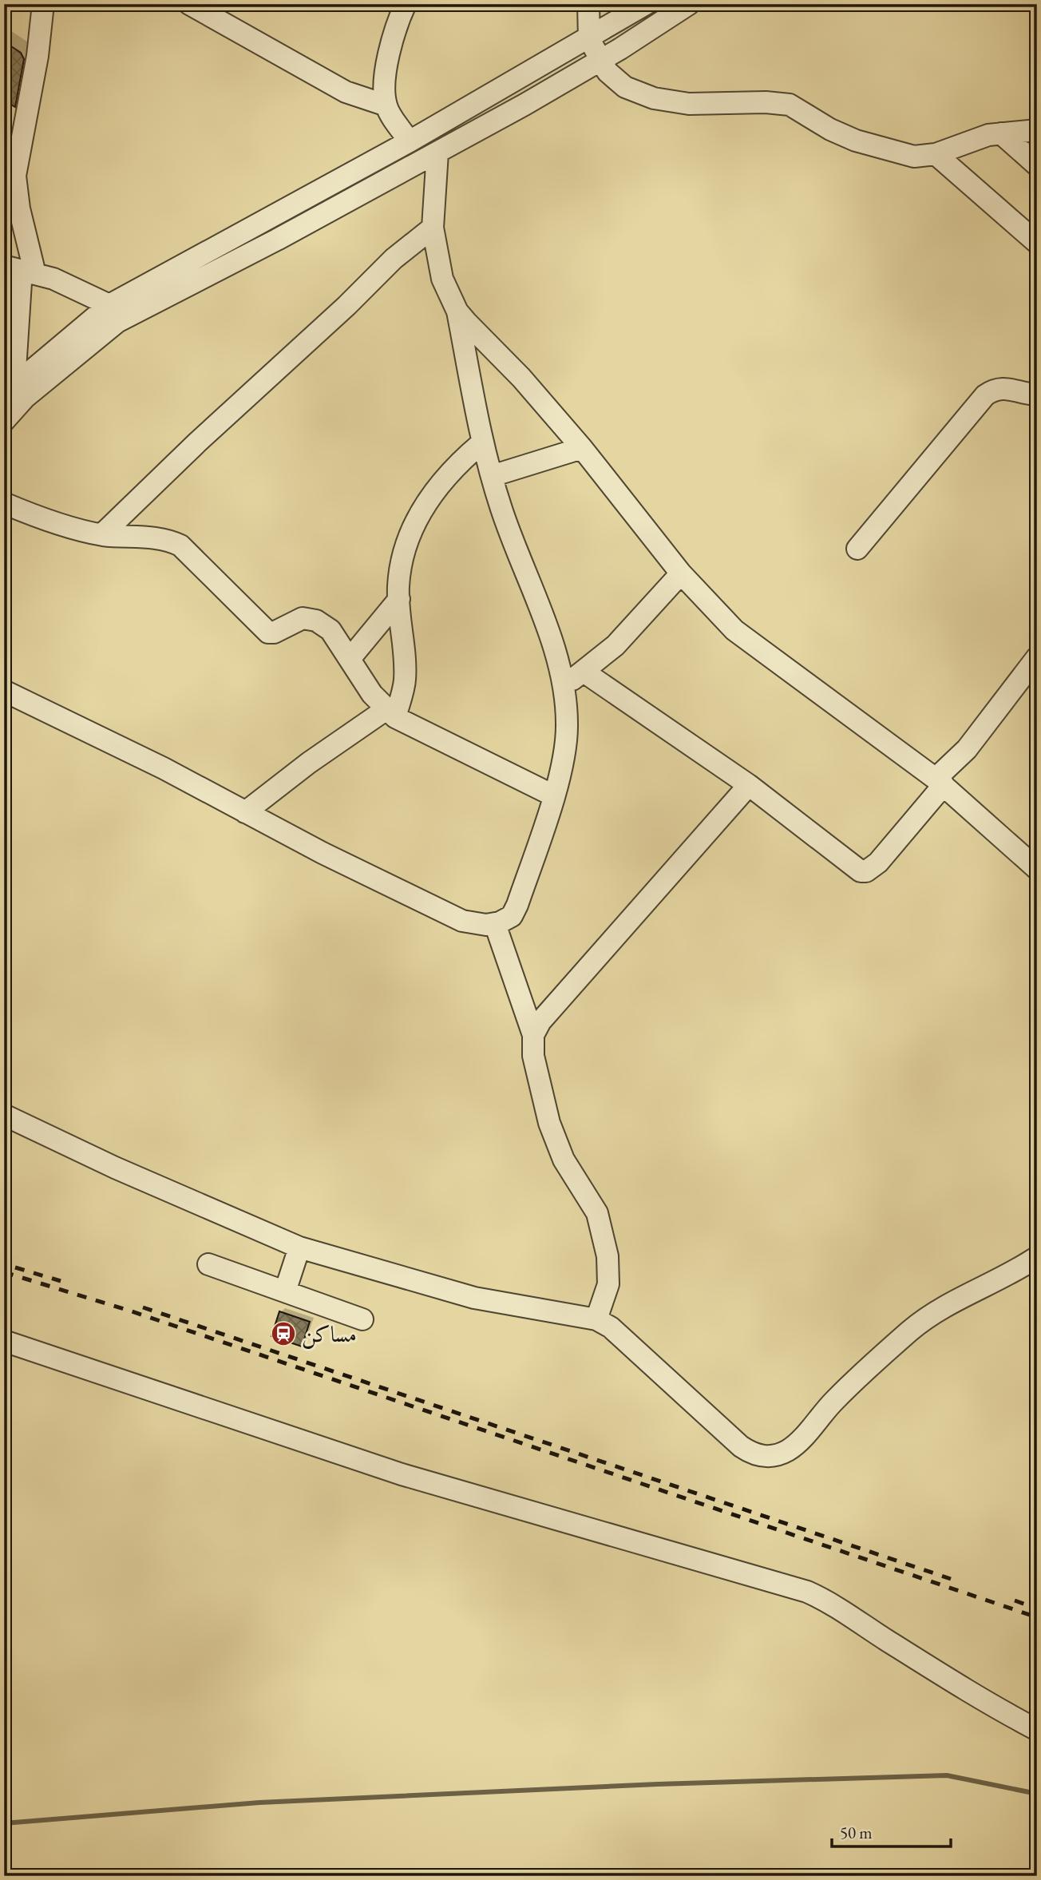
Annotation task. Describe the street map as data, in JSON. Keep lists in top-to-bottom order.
{
  "places": {
    "station": ["مساكن"]
  },
  "scale_bar": "50 m"
}
